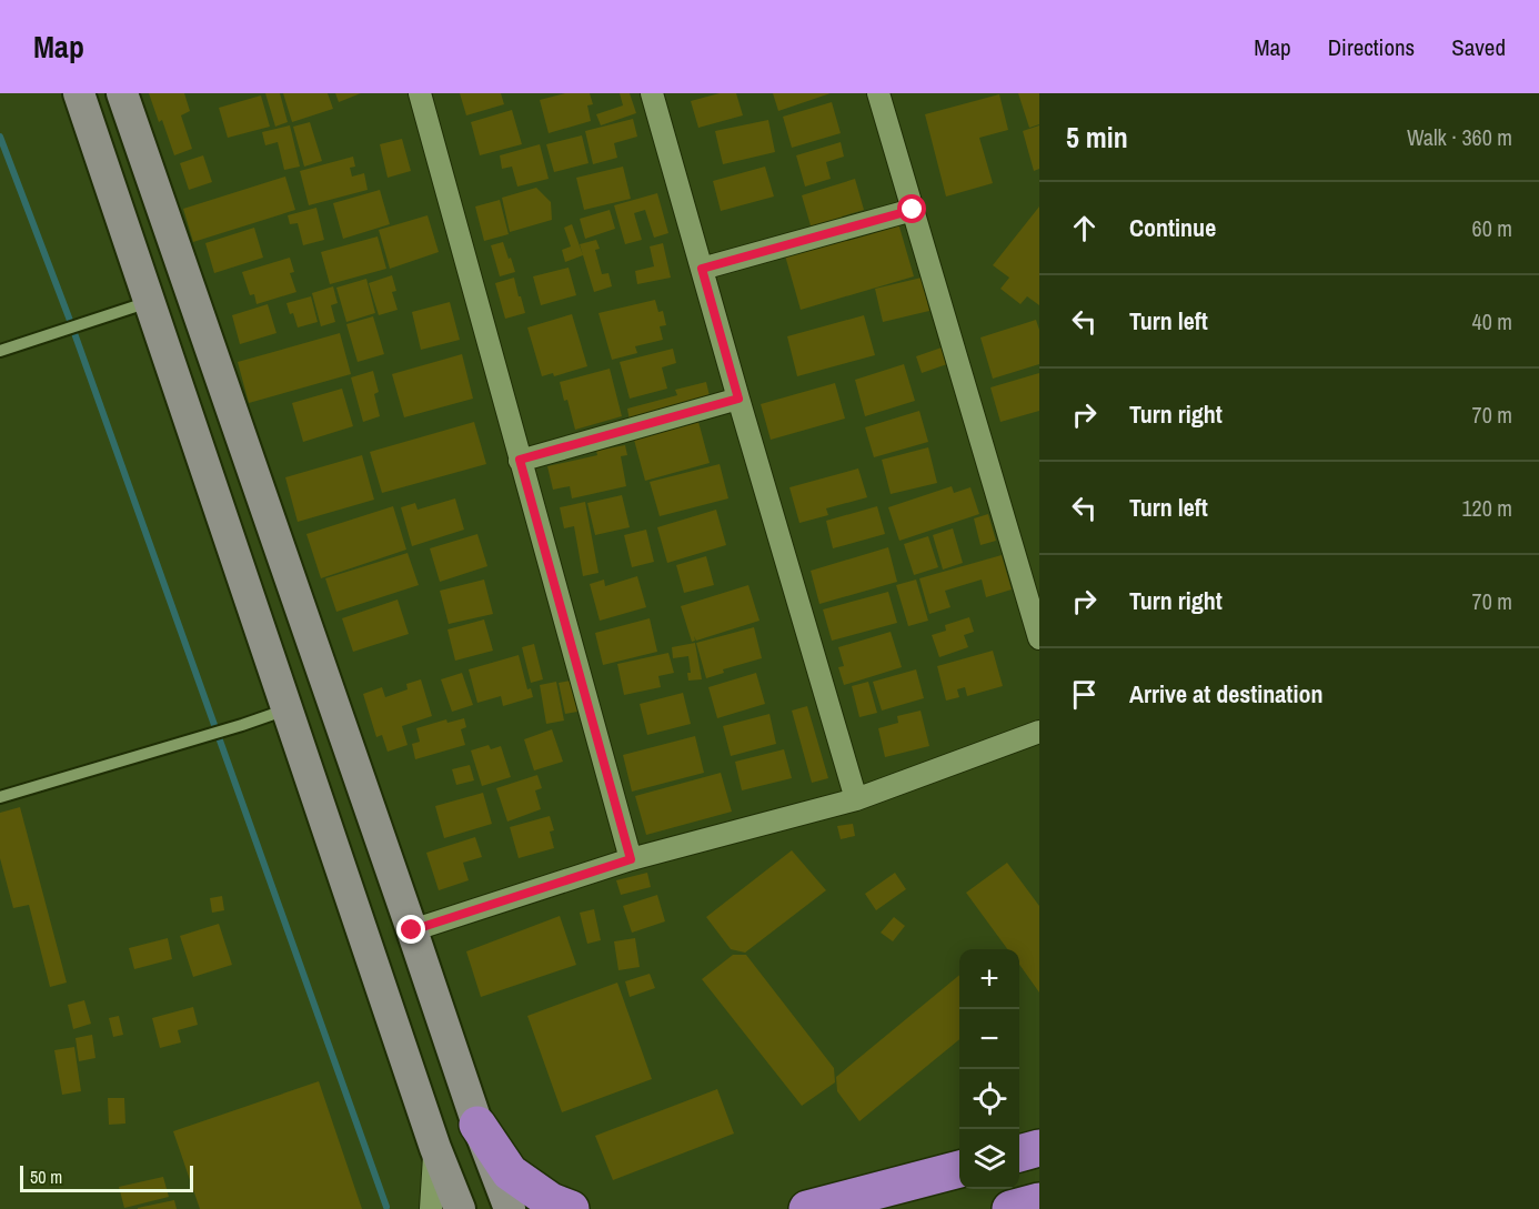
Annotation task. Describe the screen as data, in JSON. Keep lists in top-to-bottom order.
{
  "scale_bar": "50 m",
  "page": {
    "header": "Map",
    "nav": ["Map", "Directions", "Saved"],
    "heading": ["5 min", "Walk · 360 m"],
    "list": [
      ["Continue", "60 m"],
      ["Turn left", "40 m"],
      ["Turn right", "70 m"],
      ["Turn left", "120 m"],
      ["Turn right", "70 m"],
      "Arrive at destination"
    ],
    "map_buttons": ["+", "−"],
    "scale": "50 m"
  }
}
